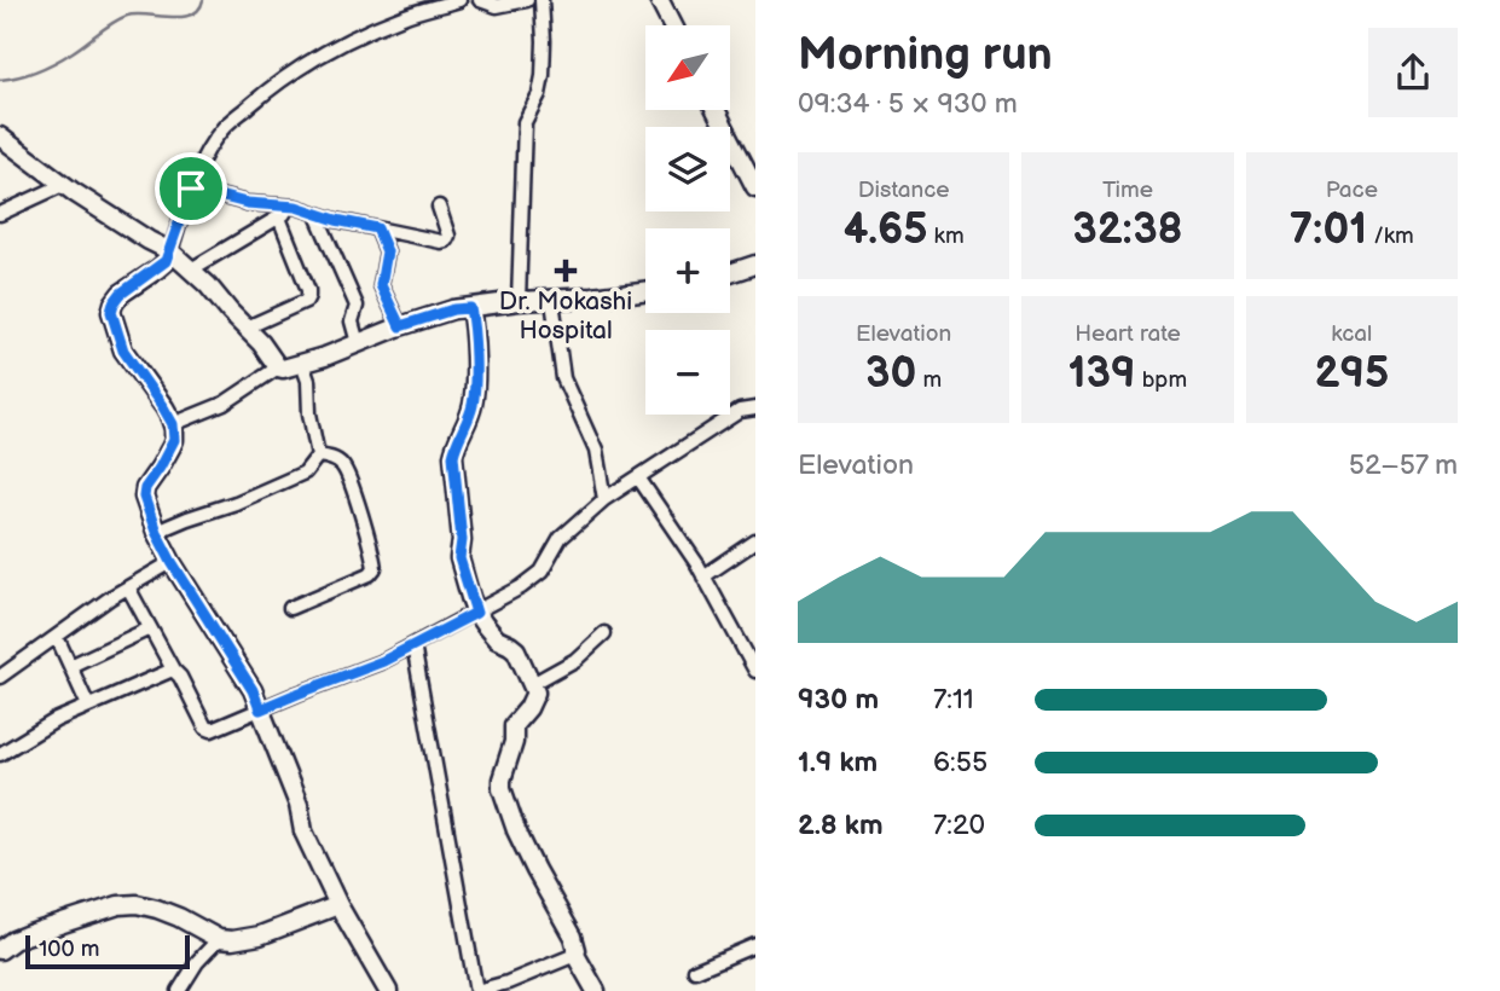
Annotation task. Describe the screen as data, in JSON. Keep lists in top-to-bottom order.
{
  "places": {
    "health": ["Dr. Mokashi Hospital"]
  },
  "scale_bar": "100 m",
  "north": "bottom left",
  "page": {
    "heading": ["Morning run", "09:34 · 5 × 930 m"],
    "map_buttons": ["+", "−"],
    "stats": [
      ["Distance", "4.65 km"],
      ["Time", "32:38"],
      ["Pace", "7:01 /km"],
      ["Elevation", "30 m"],
      ["Heart rate", "139 bpm"],
      ["kcal", "295"]
    ],
    "chart": ["Elevation", "52–57 m"],
    "list": [
      {
        "name": "930 m",
        "note": "7:11"
      },
      {
        "name": "1.9 km",
        "note": "6:55"
      },
      {
        "name": "2.8 km",
        "note": "7:20"
      }
    ],
    "scale": "100 m"
  }
}
